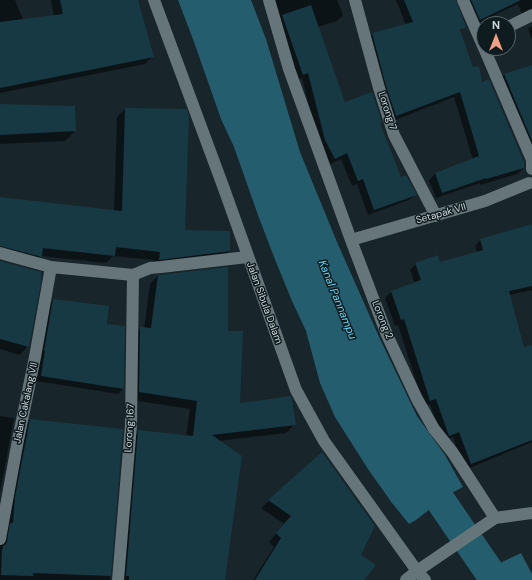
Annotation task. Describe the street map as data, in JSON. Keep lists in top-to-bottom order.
{
  "streets": {
    "street": [
      "Lorong 7",
      "Setapak VII",
      "Jalan Sibula Dalam",
      "Lorong 2",
      "Jalan Cakalang VII",
      "Lorong 167"
    ]
  },
  "crossings": [
    ["Lorong 7", "Setapak VII"],
    ["Setapak VII", "Lorong 2"]
  ],
  "water": ["Kanal Pannampu"],
  "north": "top"
}
